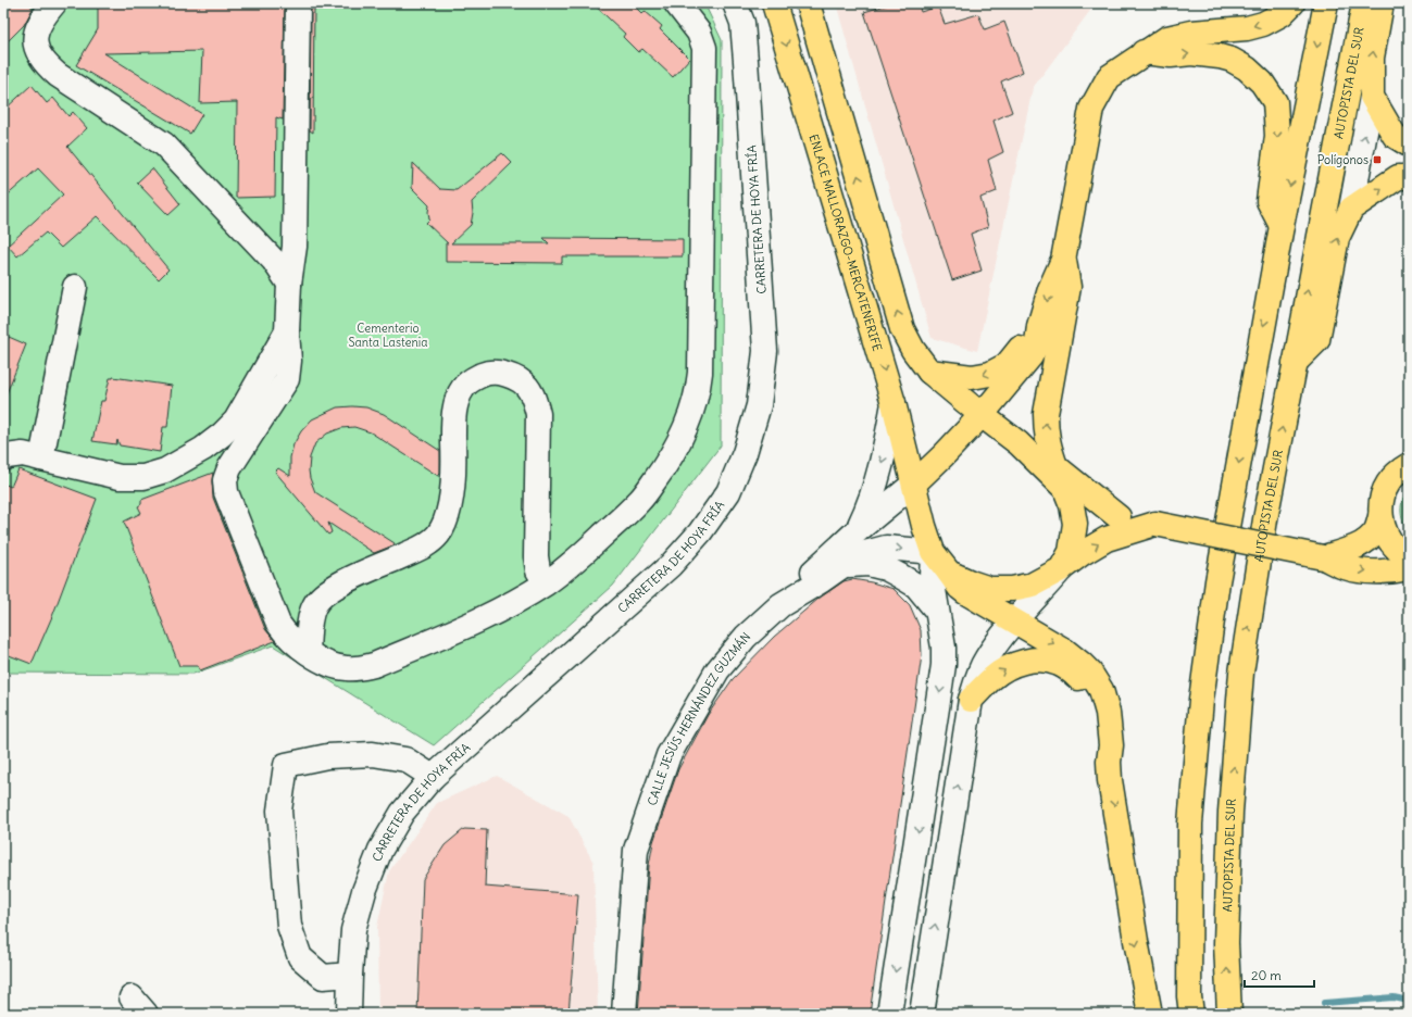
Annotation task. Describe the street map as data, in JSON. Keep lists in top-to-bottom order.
{
  "streets": {
    "main road": ["AUTOPISTA DEL SUR", "ENLACE MALLORAZGO-MERCATENERIFE"],
    "street": ["CARRETERA DE HOYA FRÍA", "CALLE JESÚS HERNÁNDEZ GUZMÁN"]
  },
  "crossings": [
    ["ENLACE MALLORAZGO-MERCATENERIFE", "CALLE JESÚS HERNÁNDEZ GUZMÁN"]
  ],
  "parks": ["Cementerio Santa Lastenia"],
  "places": {
    "transit": ["Polígonos"]
  },
  "scale_bar": "20 m"
}
